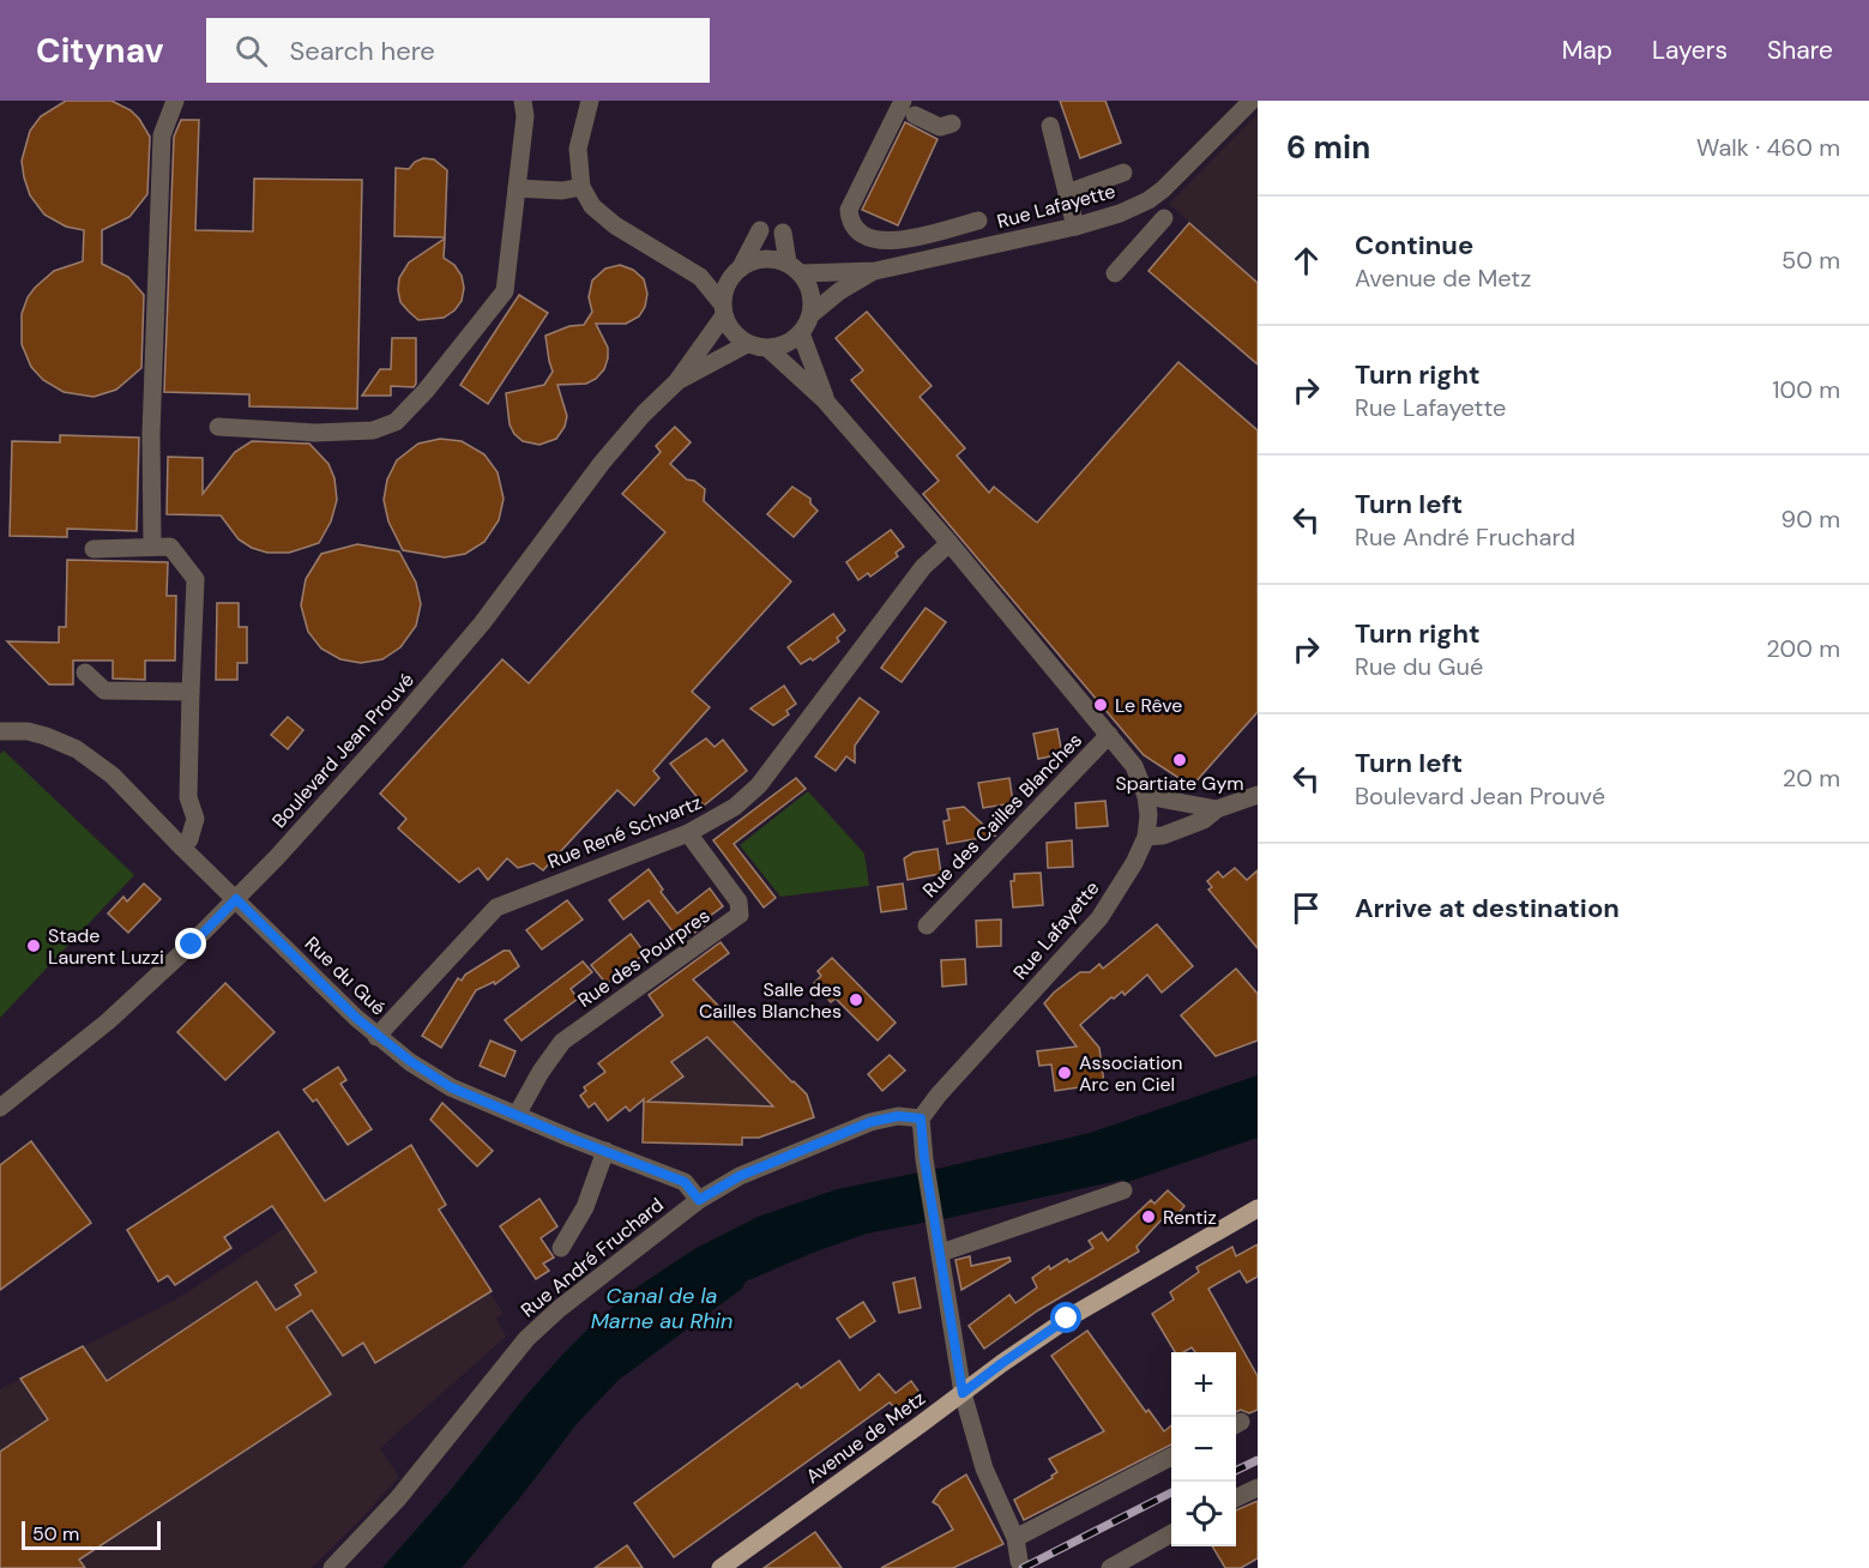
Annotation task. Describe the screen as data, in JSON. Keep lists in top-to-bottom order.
{
  "streets": {
    "main road": ["Avenue de Metz"],
    "street": [
      "Rue Lafayette",
      "Boulevard Jean Prouvé",
      "Rue des Cailles Blanches",
      "Rue René Schvartz",
      "Rue des Pourpres",
      "Rue du Gué",
      "Rue André Fruchard"
    ]
  },
  "crossings": [
    ["Rue Lafayette", "Boulevard Jean Prouvé"],
    ["Rue Lafayette", "Rue des Cailles Blanches"],
    ["Rue Lafayette", "Rue René Schvartz"],
    ["Rue Lafayette", "Rue André Fruchard"],
    ["Boulevard Jean Prouvé", "Rue du Gué"],
    ["Rue René Schvartz", "Rue des Pourpres"],
    ["Rue René Schvartz", "Rue du Gué"],
    ["Rue des Pourpres", "Rue du Gué"],
    ["Rue du Gué", "Rue André Fruchard"]
  ],
  "water": ["Canal de la Marne au Rhin"],
  "places": [
    "Le Rêve",
    "Spartiate Gym",
    "Stade Laurent Luzzi",
    "Salle des Cailles Blanches",
    "Association Arc en Ciel",
    "Rentiz"
  ],
  "scale_bar": "50 m",
  "page": {
    "header": "Citynav",
    "search": "Search here",
    "nav": ["Map", "Layers", "Share"],
    "heading": ["6 min", "Walk · 460 m"],
    "list": [
      ["Continue", "Avenue de Metz", "50 m"],
      ["Turn right", "Rue Lafayette", "100 m"],
      ["Turn left", "Rue André Fruchard", "90 m"],
      ["Turn right", "Rue du Gué", "200 m"],
      ["Turn left", "Boulevard Jean Prouvé", "20 m"],
      "Arrive at destination"
    ],
    "map_buttons": ["+", "−"],
    "scale": "50 m"
  }
}
